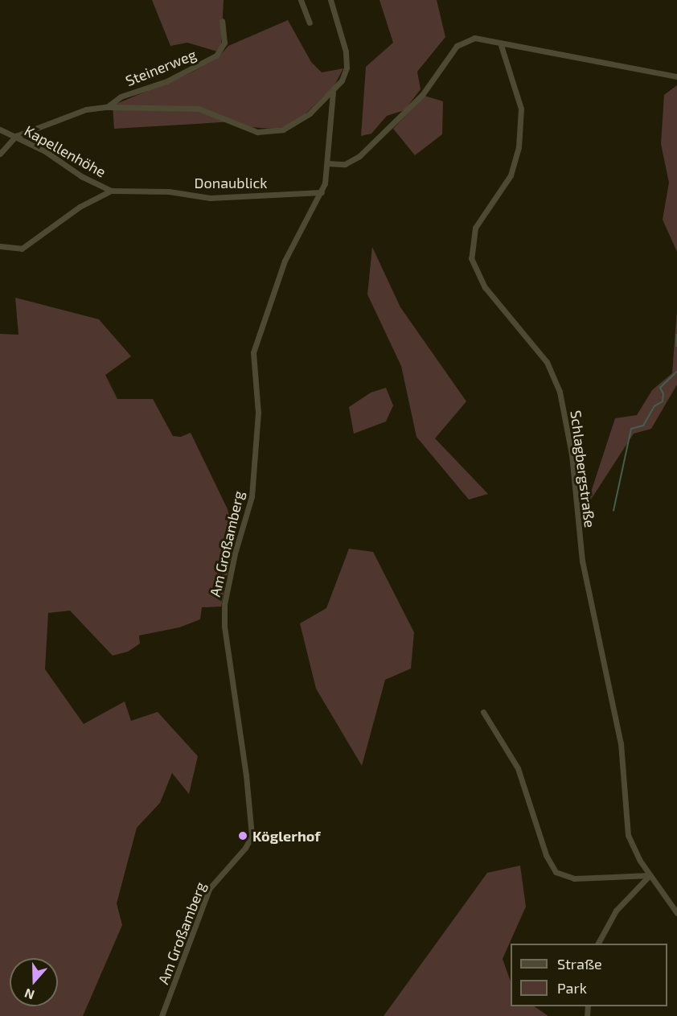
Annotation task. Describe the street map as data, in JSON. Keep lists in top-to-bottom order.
{
  "streets": {
    "street": [
      "Steinerweg",
      "Kapellenhöhe",
      "Donaublick",
      "Schlagbergstraße",
      "Am Großamberg"
    ]
  },
  "crossings": [
    ["Kapellenhöhe", "Donaublick"],
    ["Donaublick", "Am Großamberg"]
  ],
  "places": ["Köglerhof"],
  "legend": ["Straße", "Park"],
  "north": "bottom"
}
